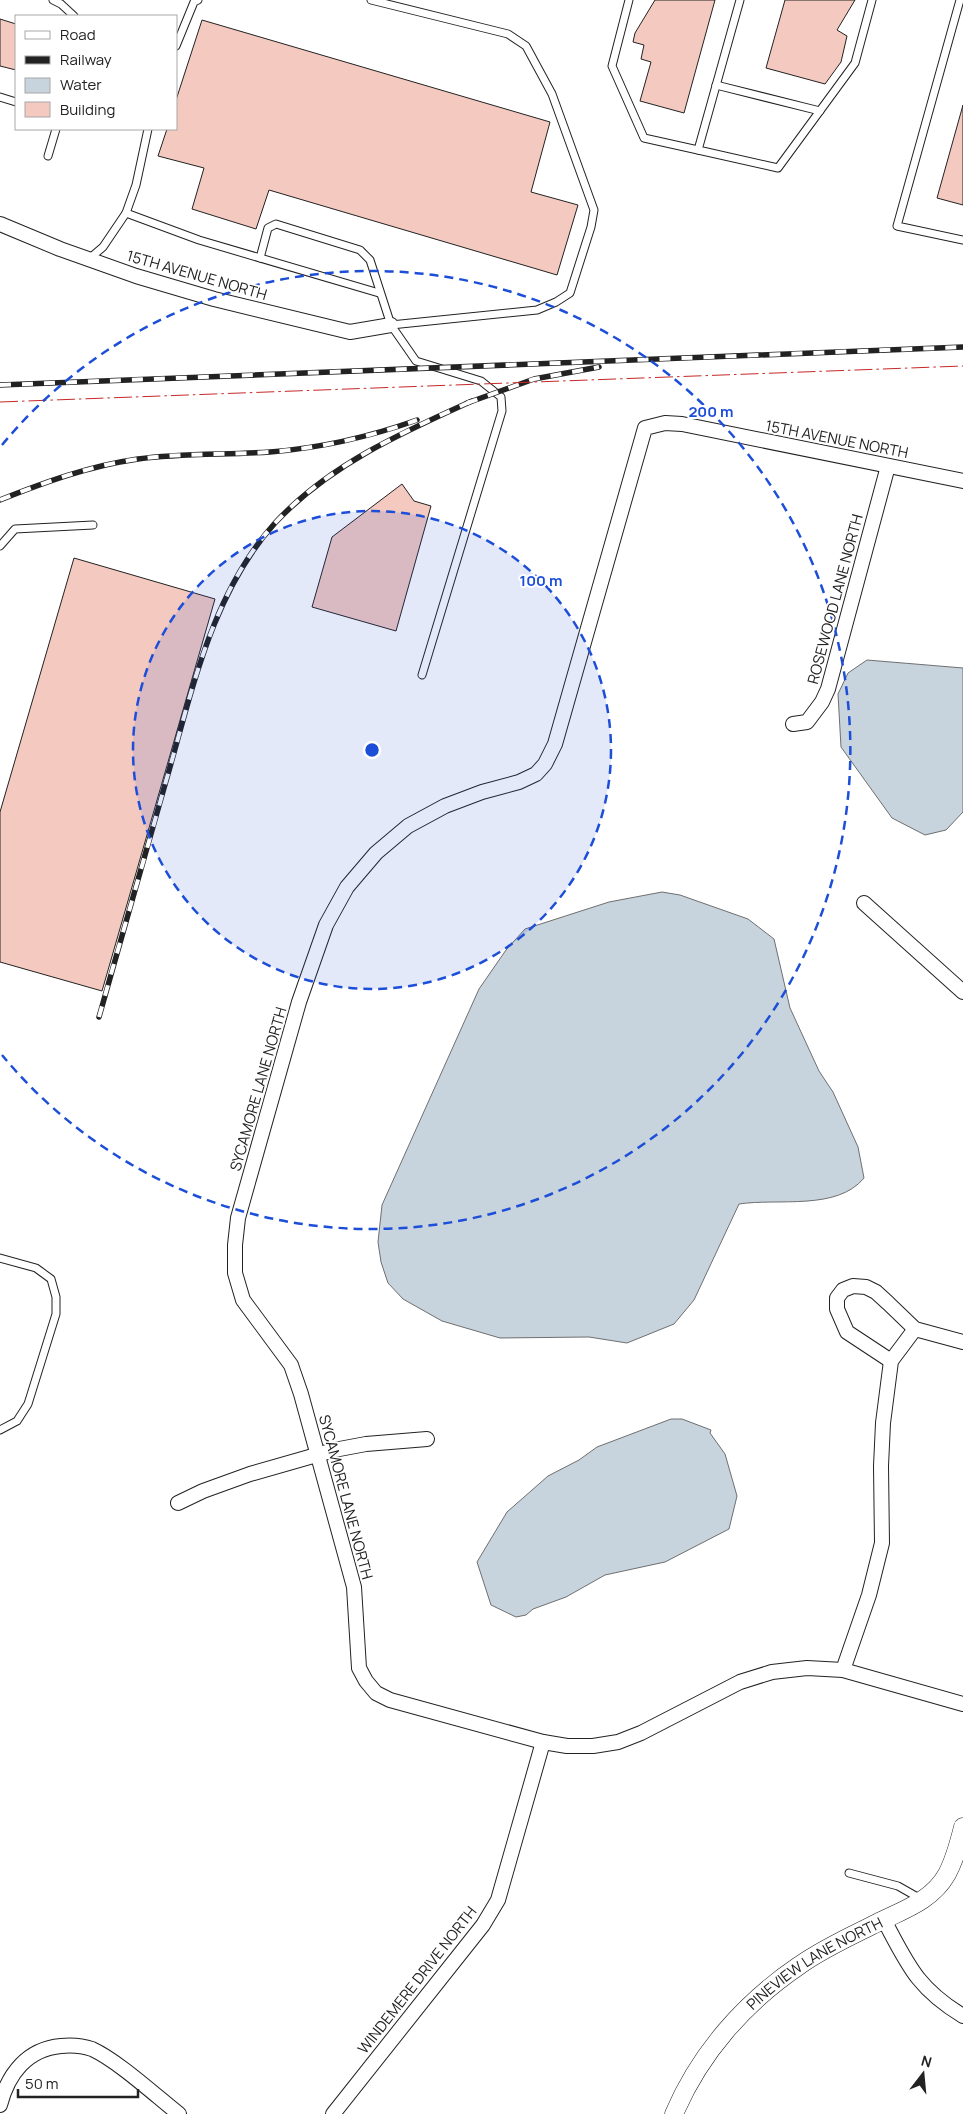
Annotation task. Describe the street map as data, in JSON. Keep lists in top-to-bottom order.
{
  "streets": {
    "street": [
      "15TH AVENUE NORTH",
      "ROSEWOOD LANE NORTH",
      "SYCAMORE LANE NORTH",
      "PINEVIEW LANE NORTH",
      "WINDEMERE DRIVE NORTH"
    ]
  },
  "crossings": [
    ["15TH AVENUE NORTH", "ROSEWOOD LANE NORTH"],
    ["15TH AVENUE NORTH", "SYCAMORE LANE NORTH"],
    ["SYCAMORE LANE NORTH", "WINDEMERE DRIVE NORTH"]
  ],
  "legend": [
    "Road",
    "Railway",
    "Water",
    "Building"
  ],
  "scale_bar": "50 m",
  "north": "top",
  "rings": ["200 m", "100 m"]
}
